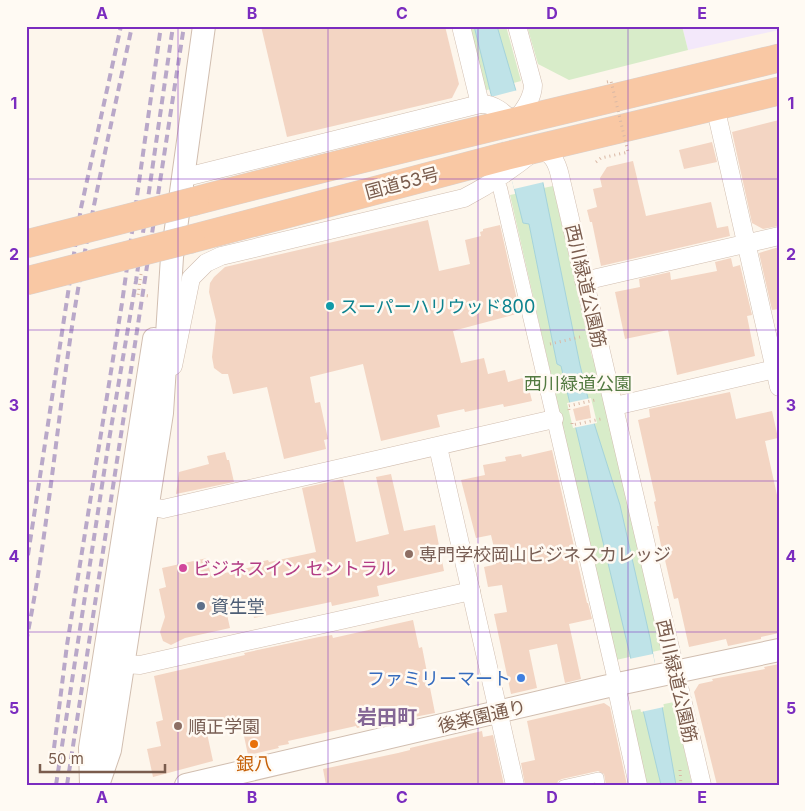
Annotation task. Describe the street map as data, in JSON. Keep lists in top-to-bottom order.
{
  "streets": {
    "highway": ["国道53号"],
    "street": ["西川緑道公園筋", "後楽園通り"]
  },
  "crossings": [
    ["国道53号", "西川緑道公園筋"],
    ["西川緑道公園筋", "後楽園通り"]
  ],
  "districts": ["岩田町"],
  "parks": ["西川緑道公園"],
  "places": [
    "スーパーハリウッド800",
    "専門学校岡山ビジネスカレッジ",
    "ビジネスイン セントラル",
    "資生堂",
    "ファミリーマート",
    "順正学園",
    "銀八"
  ],
  "scale_bar": "50 m",
  "grid": {
    "columns": [
      "A",
      "B",
      "C",
      "D",
      "E"
    ],
    "rows": [
      "1",
      "2",
      "3",
      "4",
      "5"
    ]
  }
}
